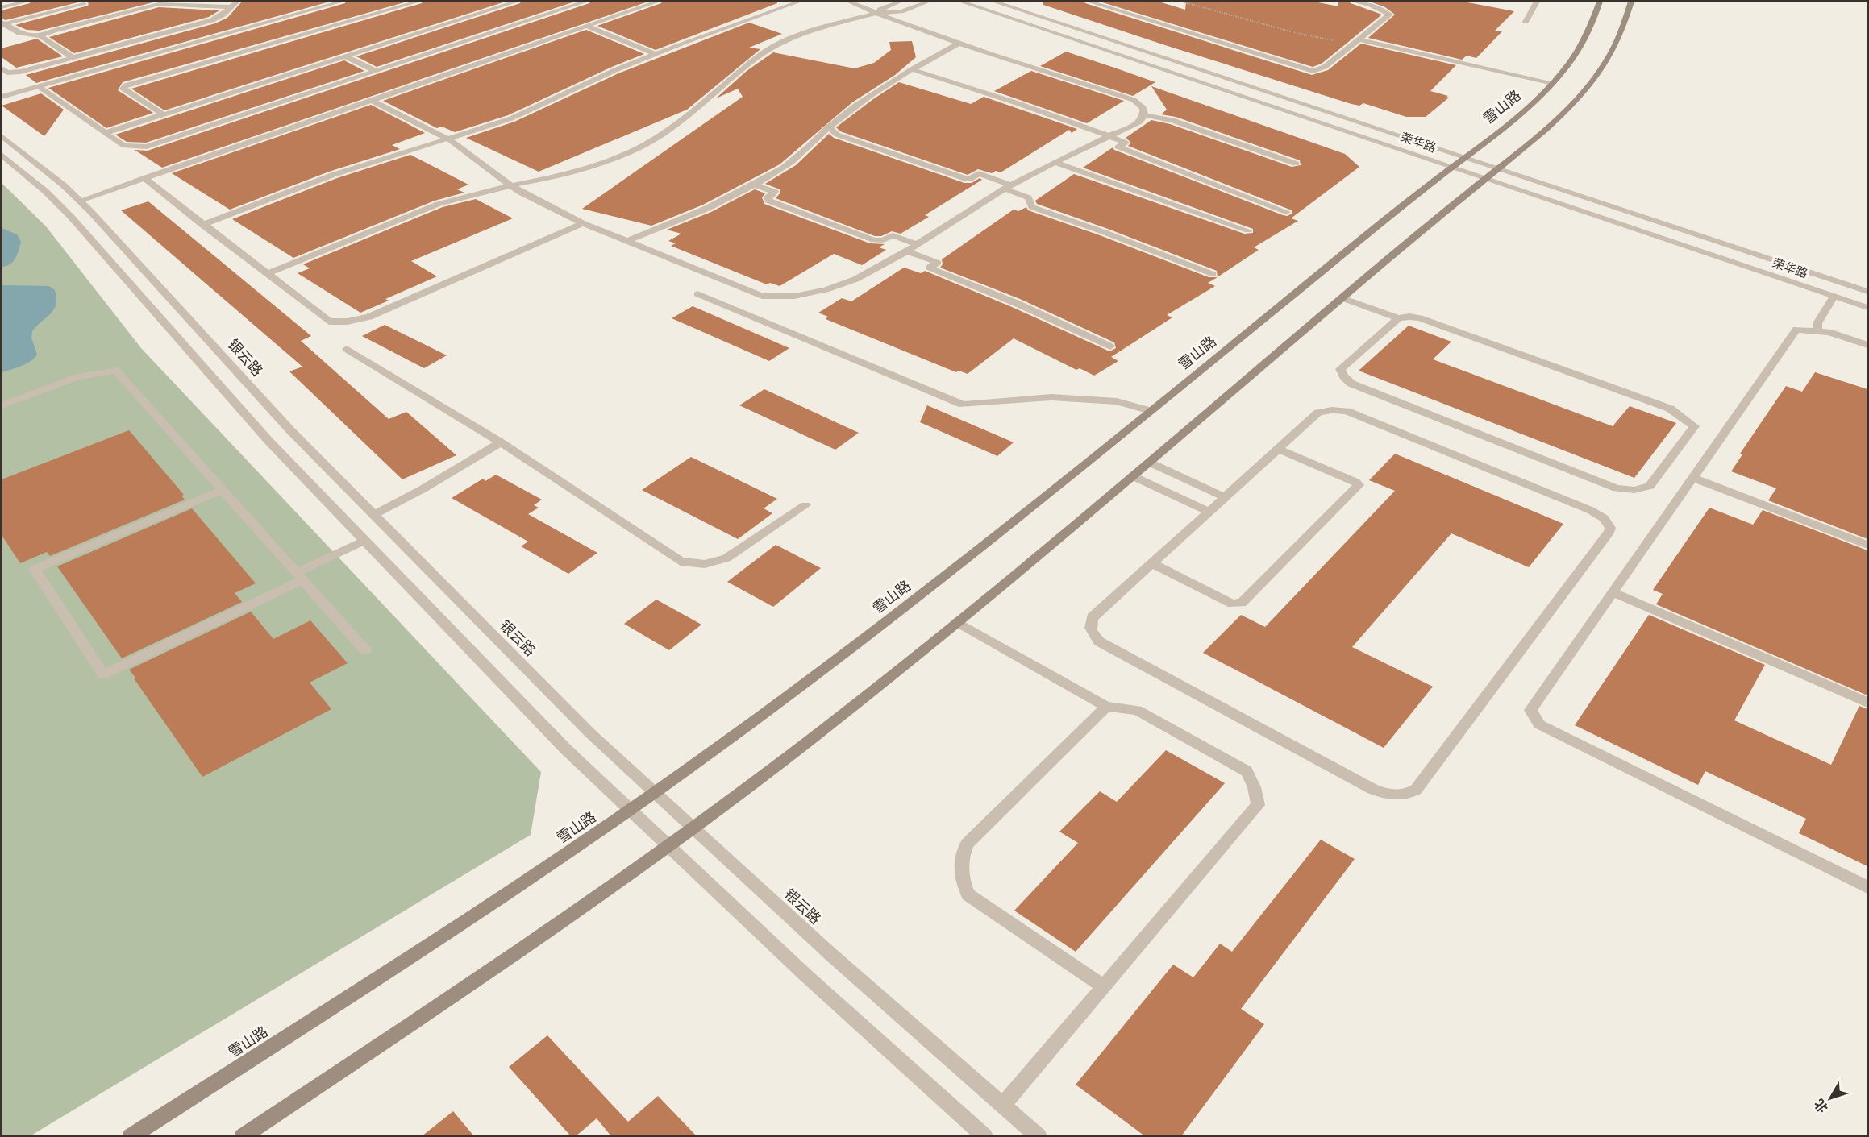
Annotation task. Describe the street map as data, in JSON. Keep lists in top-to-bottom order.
{
  "streets": {
    "main road": ["雪山路"],
    "street": ["荣华路", "银云路"]
  },
  "crossings": [
    ["雪山路", "荣华路"],
    ["雪山路", "银云路"]
  ],
  "north": "bottom left"
}
